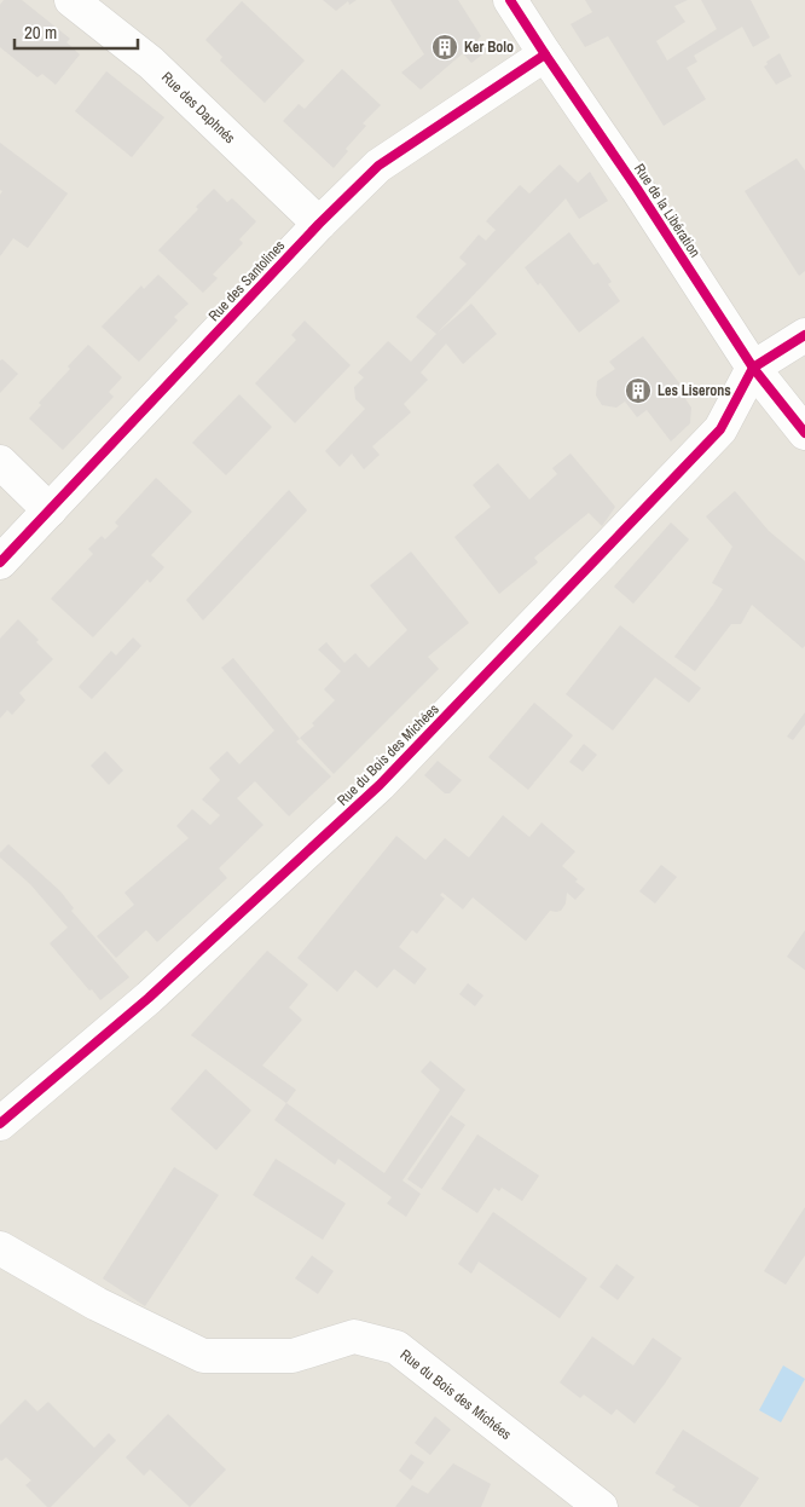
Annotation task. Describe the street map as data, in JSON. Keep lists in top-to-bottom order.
{
  "streets": {
    "street": [
      "Rue des Daphnés",
      "Rue de la Libération",
      "Rue des Santolines",
      "Rue du Bois des Michées"
    ]
  },
  "crossings": [
    ["Rue des Daphnés", "Rue des Santolines"],
    ["Rue de la Libération", "Rue des Santolines"],
    ["Rue de la Libération", "Rue du Bois des Michées"]
  ],
  "places": {
    "building": ["Ker Bolo", "Les Liserons"]
  },
  "scale_bar": "20 m"
}
